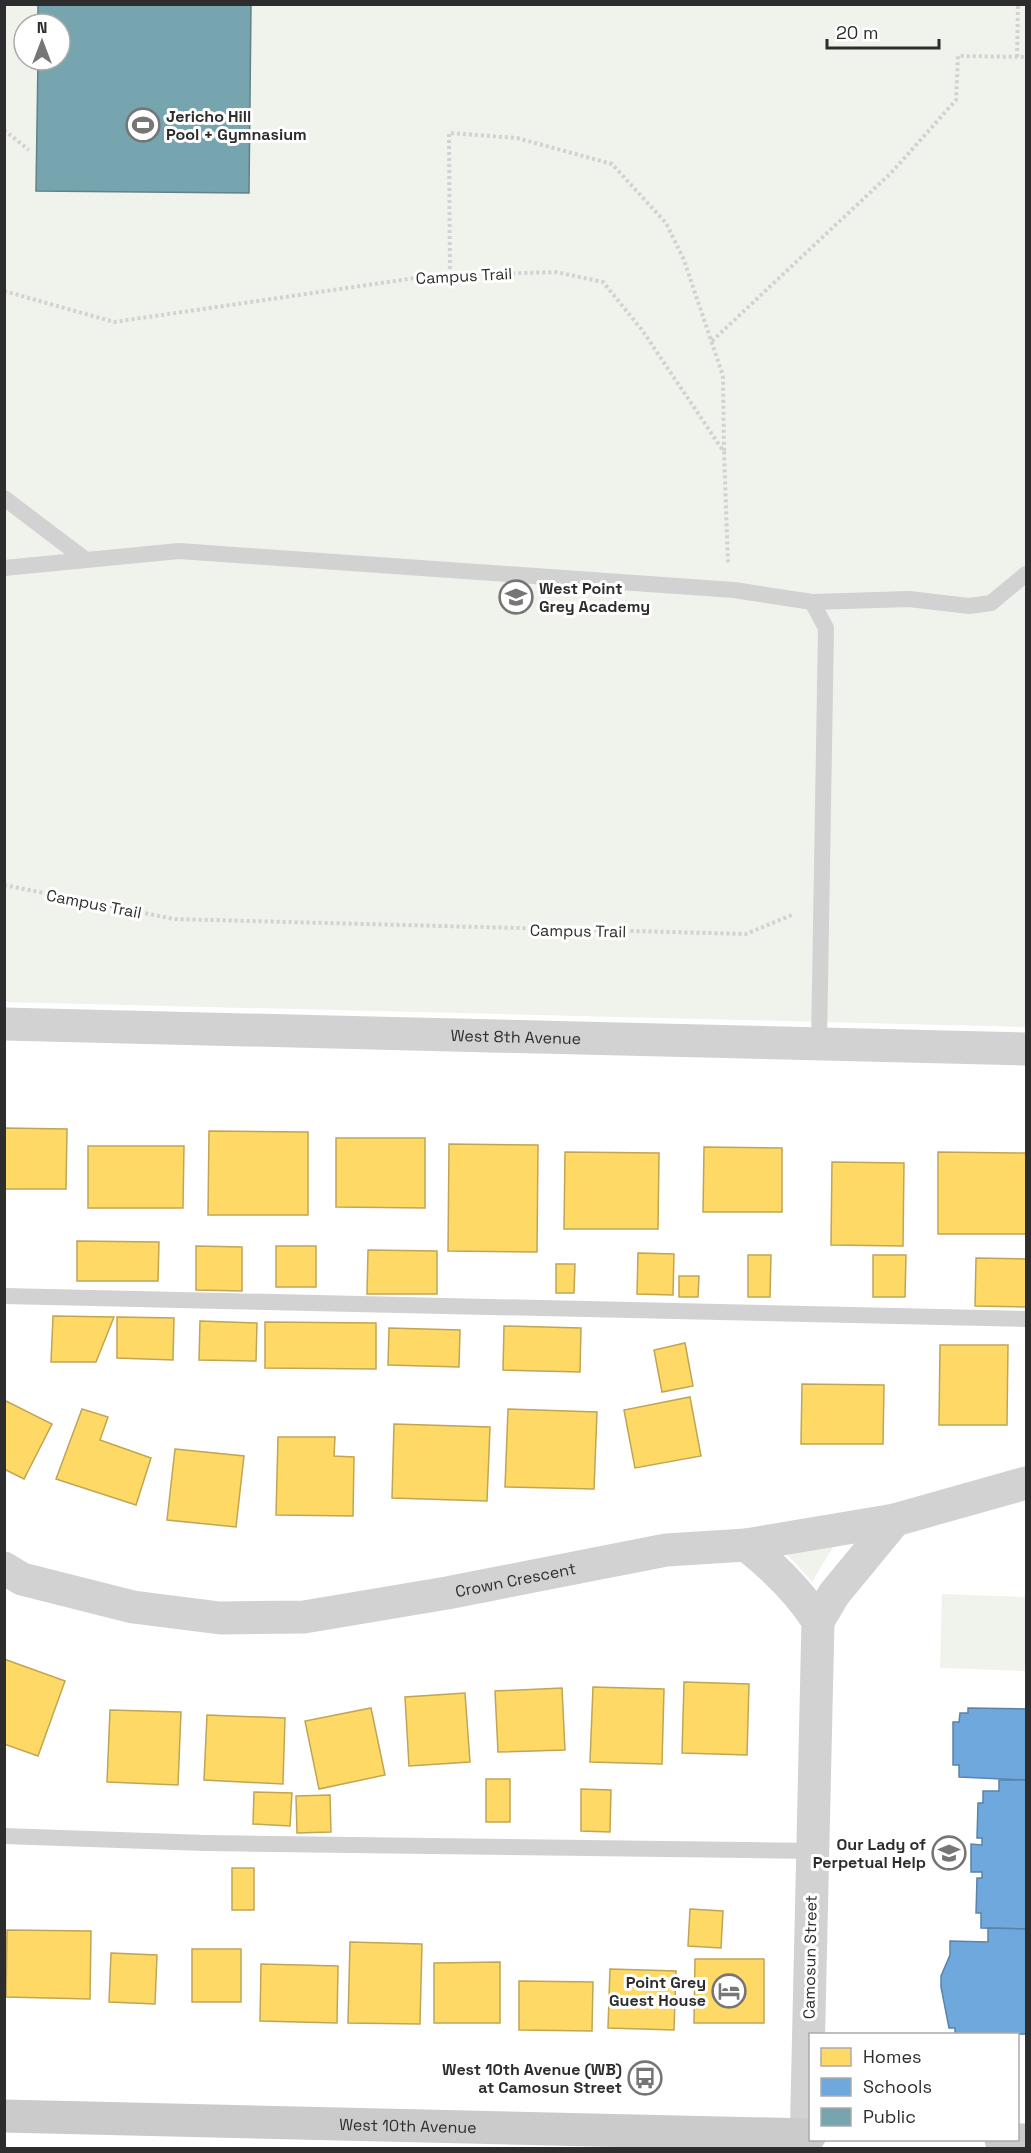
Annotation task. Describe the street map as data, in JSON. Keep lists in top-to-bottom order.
{
  "streets": {
    "main road": ["West 10th Avenue"],
    "street": ["West 8th Avenue", "Crown Crescent", "Camosun Street"],
    "path": ["Campus Trail"]
  },
  "crossings": [
    ["Crown Crescent", "Camosun Street"],
    ["Camosun Street", "West 10th Avenue"]
  ],
  "places": {
    "sports": ["Jericho Hill Pool + Gymnasium"],
    "school or university": ["West Point Grey Academy", "Our Lady of Perpetual Help"],
    "hotel": ["Point Grey Guest House"],
    "bus stop": ["West 10th Avenue (WB) at Camosun Street"]
  },
  "legend": ["Homes", "Schools", "Public"],
  "scale_bar": "20 m",
  "north": "top"
}
